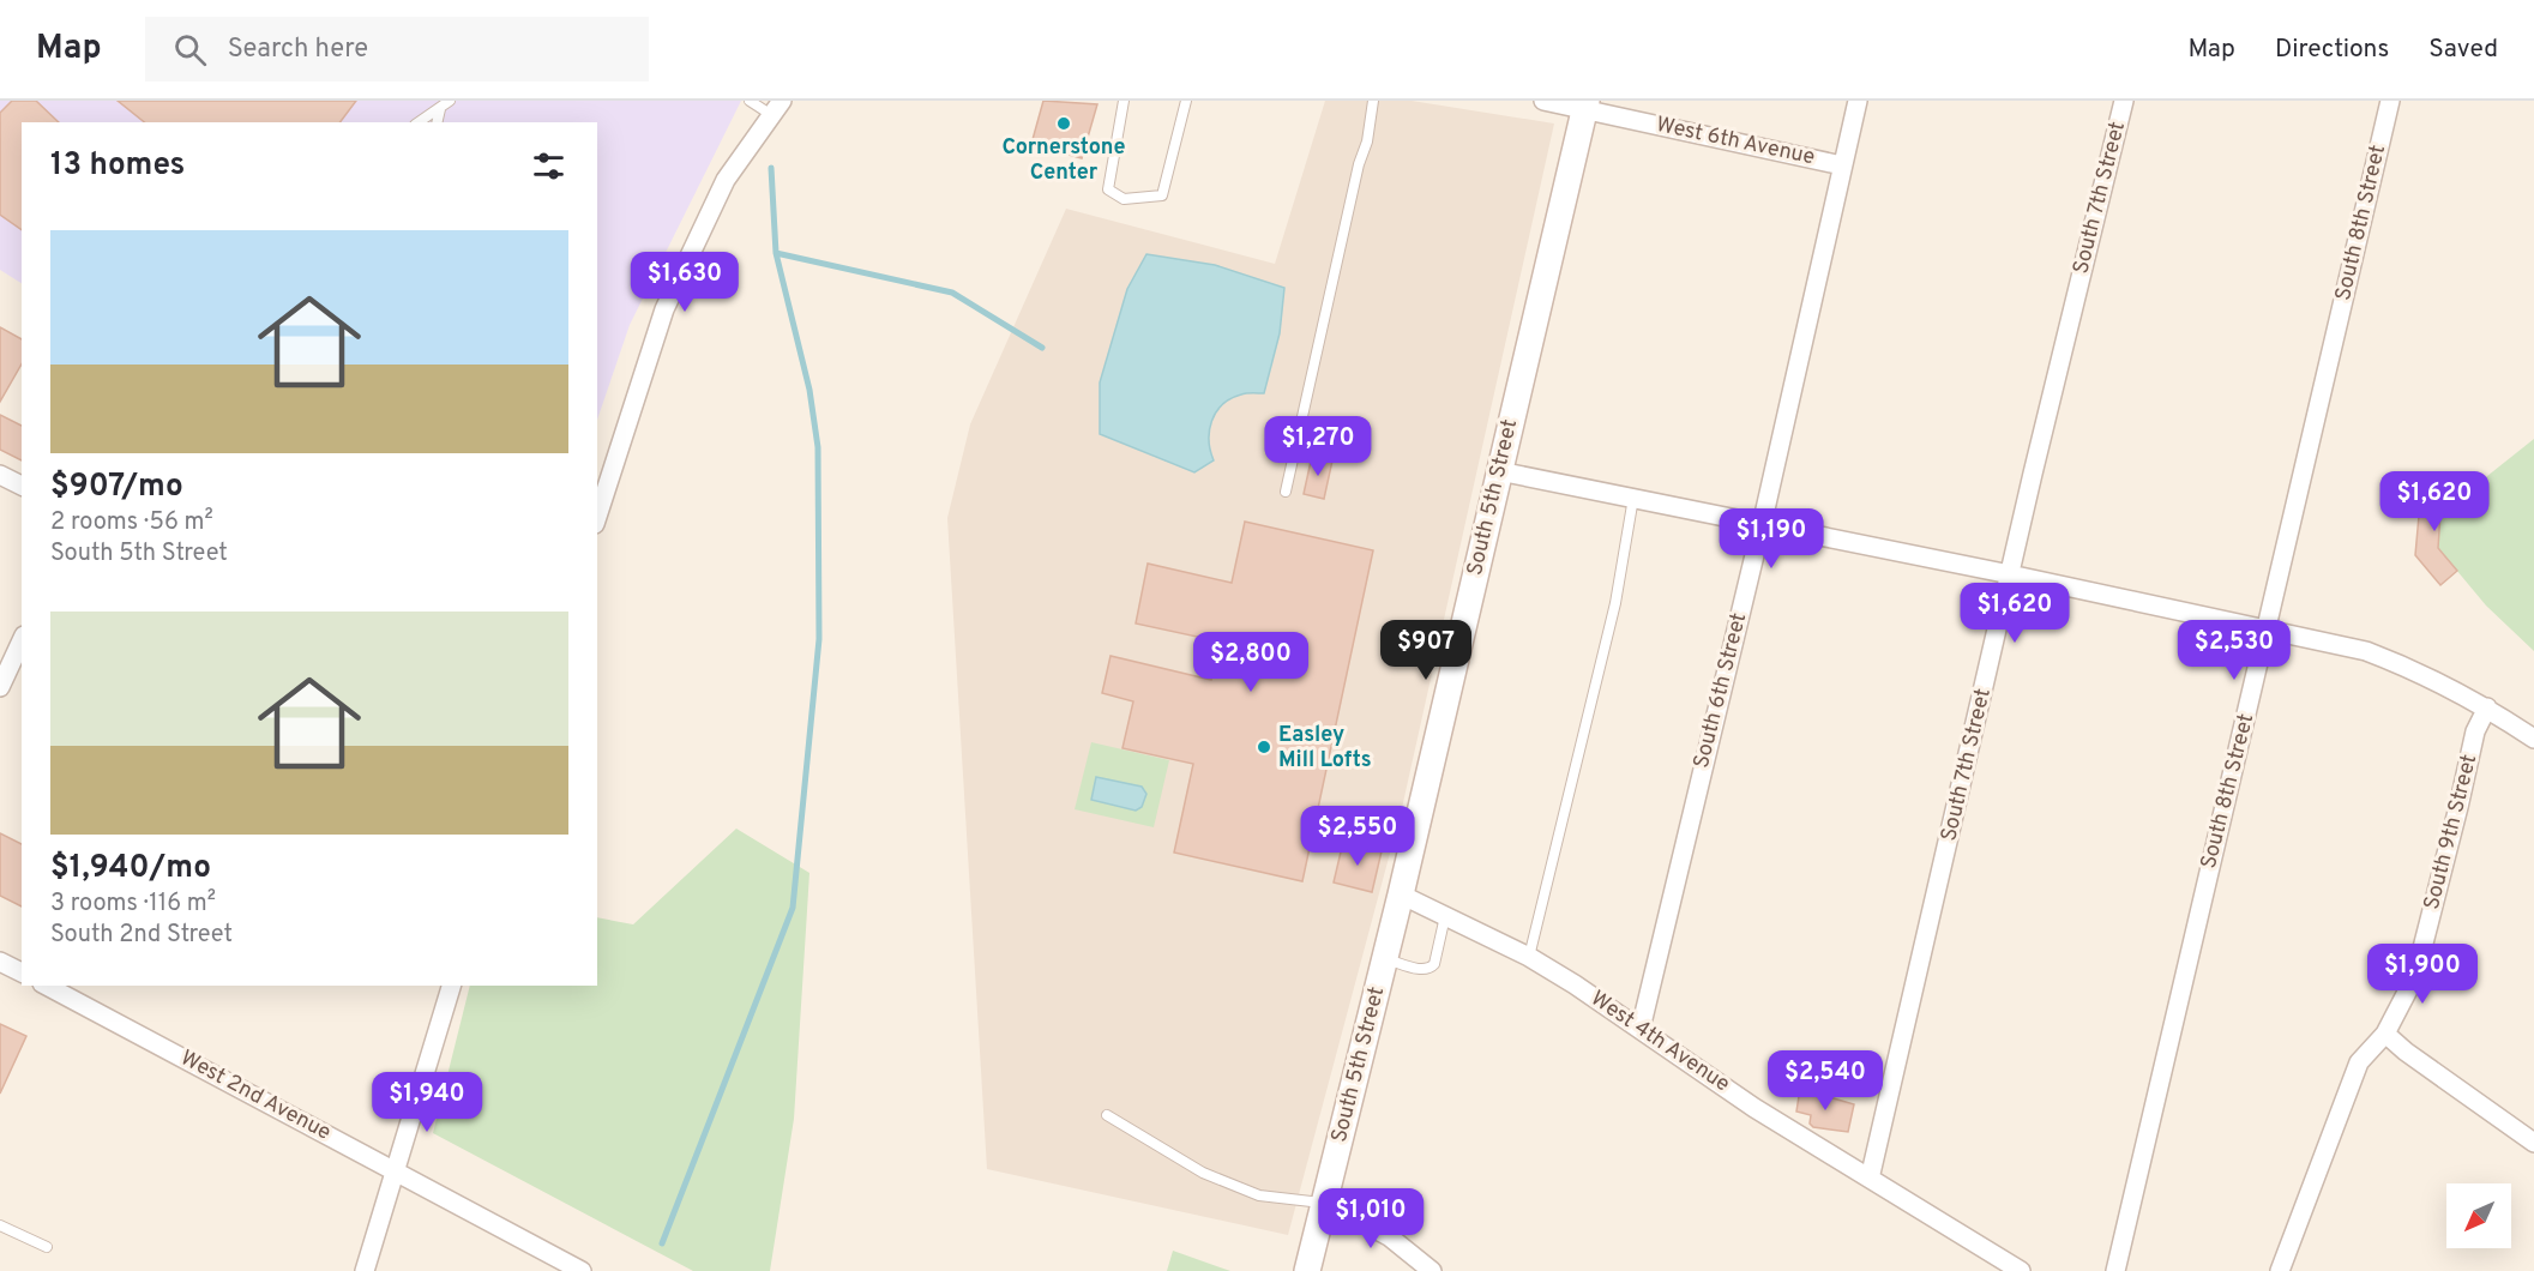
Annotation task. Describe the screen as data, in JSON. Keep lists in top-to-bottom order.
{
  "streets": {
    "street": [
      "West 6th Avenue",
      "South 7th Street",
      "South 8th Street",
      "South 5th Street",
      "South 6th Street",
      "South 9th Street",
      "West 4th Avenue",
      "West 2nd Avenue"
    ]
  },
  "crossings": [
    ["West 6th Avenue", "South 5th Street"],
    ["West 6th Avenue", "South 6th Street"],
    ["South 7th Street", "West 4th Avenue"],
    ["South 5th Street", "West 4th Avenue"],
    ["South 6th Street", "West 4th Avenue"]
  ],
  "places": ["Cornerstone Center", "Easley Mill Lofts"],
  "north": "bottom left",
  "page": {
    "header": "Map",
    "search": "Search here",
    "nav": ["Map", "Directions", "Saved"],
    "heading": "13 homes",
    "list": [
      {
        "name": "$907/mo",
        "note": "2 rooms · 56 m² · South 5th Street"
      },
      {
        "name": "$1,940/mo",
        "note": "3 rooms · 116 m² · South 2nd Street"
      }
    ],
    "price": [
      "$1,630",
      "$1,270",
      "$1,620",
      "$1,190",
      "$1,620",
      "$907",
      "$2,530",
      "$2,800",
      "$2,550",
      "$1,900",
      "$2,540",
      "$1,940",
      "$1,010"
    ]
  }
}
